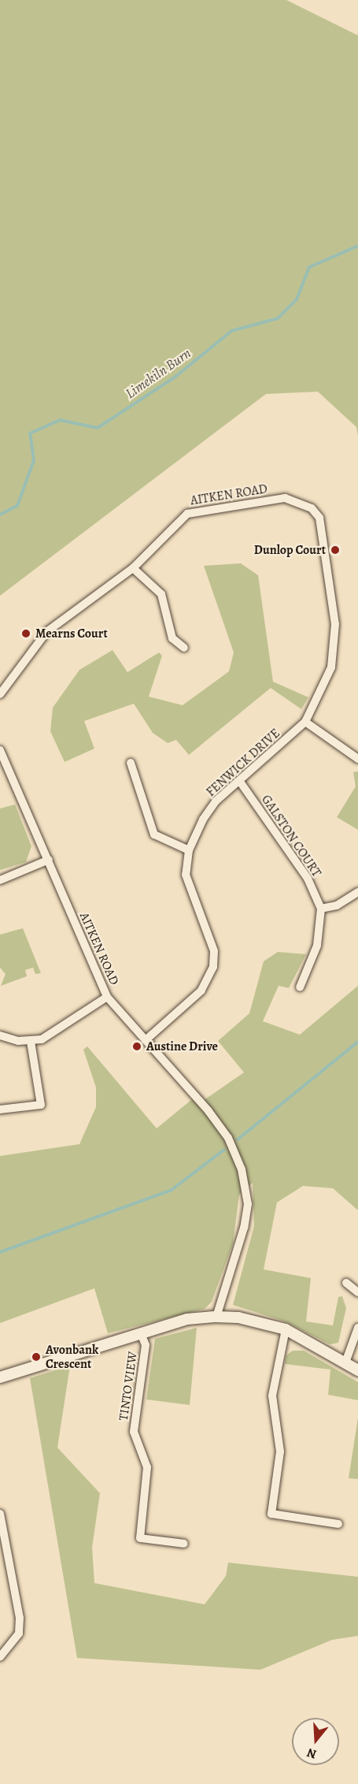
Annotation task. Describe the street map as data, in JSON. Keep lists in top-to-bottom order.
{
  "streets": {
    "street": [
      "AITKEN ROAD",
      "FENWICK DRIVE",
      "GALSTON COURT",
      "TINTO VIEW"
    ]
  },
  "crossings": [
    ["AITKEN ROAD", "FENWICK DRIVE"],
    ["FENWICK DRIVE", "GALSTON COURT"]
  ],
  "water": ["Limekiln Burn"],
  "places": [
    "Dunlop Court",
    "Mearns Court",
    "Austine Drive",
    "Avonbank Crescent"
  ],
  "north": "bottom"
}
